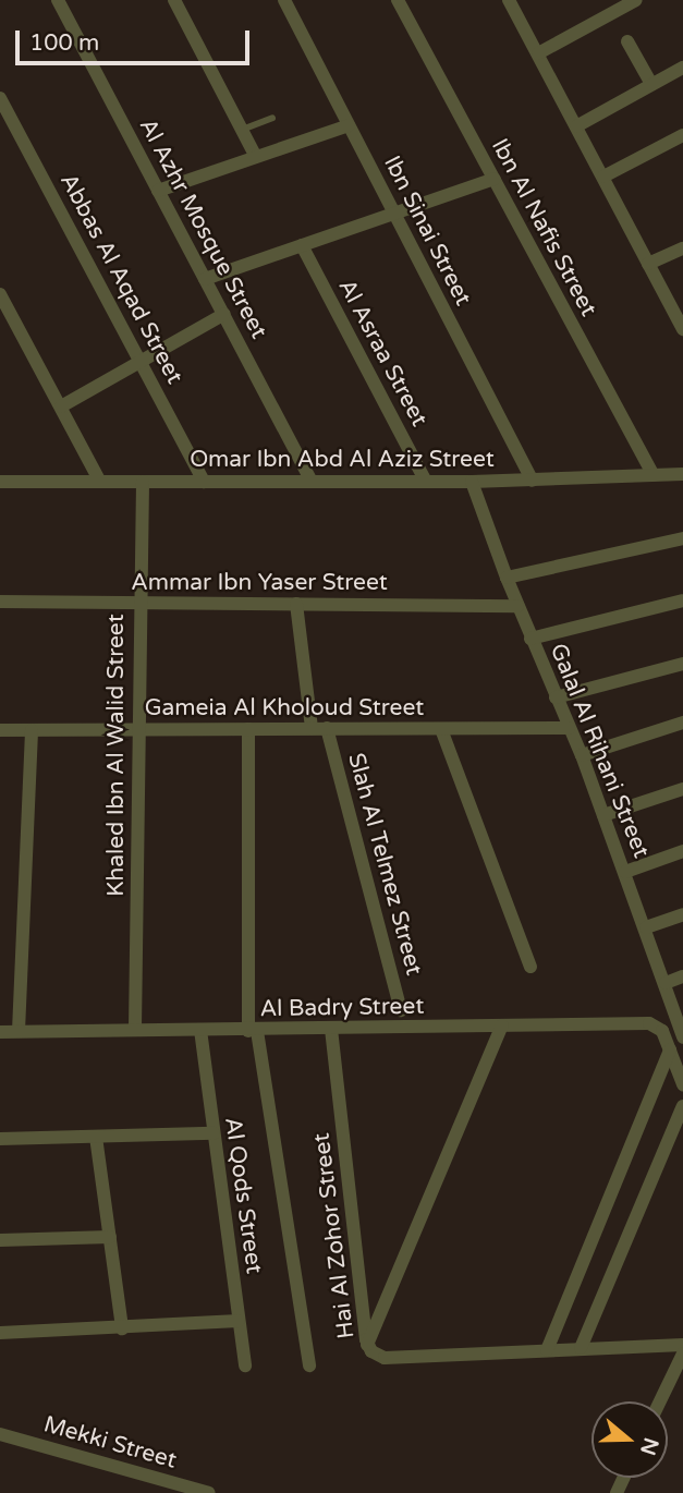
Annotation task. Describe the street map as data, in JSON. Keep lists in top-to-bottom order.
{
  "streets": {
    "street": [
      "Ibn Al Nafis Street",
      "Al Azhr Mosque Street",
      "Ibn Sinai Street",
      "Abbas Al Aqad Street",
      "Al Asraa Street",
      "Omar Ibn Abd Al Aziz Street",
      "Ammar Ibn Yaser Street",
      "Gameia Al Kholoud Street",
      "Galal Al Rihani Street",
      "Khaled Ibn Al Walid Street",
      "Slah Al Telmez Street",
      "Al Badry Street",
      "Al Qods Street",
      "Hai Al Zohor Street",
      "Mekki Street"
    ]
  },
  "crossings": [
    ["Ibn Al Nafis Street", "Omar Ibn Abd Al Aziz Street"],
    ["Al Azhr Mosque Street", "Omar Ibn Abd Al Aziz Street"],
    ["Ibn Sinai Street", "Omar Ibn Abd Al Aziz Street"],
    ["Abbas Al Aqad Street", "Omar Ibn Abd Al Aziz Street"],
    ["Al Asraa Street", "Omar Ibn Abd Al Aziz Street"],
    ["Omar Ibn Abd Al Aziz Street", "Galal Al Rihani Street"],
    ["Omar Ibn Abd Al Aziz Street", "Khaled Ibn Al Walid Street"],
    ["Ammar Ibn Yaser Street", "Galal Al Rihani Street"],
    ["Ammar Ibn Yaser Street", "Khaled Ibn Al Walid Street"],
    ["Gameia Al Kholoud Street", "Galal Al Rihani Street"],
    ["Gameia Al Kholoud Street", "Khaled Ibn Al Walid Street"],
    ["Gameia Al Kholoud Street", "Slah Al Telmez Street"],
    ["Khaled Ibn Al Walid Street", "Al Badry Street"],
    ["Al Badry Street", "Al Qods Street"],
    ["Al Badry Street", "Hai Al Zohor Street"]
  ],
  "scale_bar": "100 m",
  "north": "right"
}
